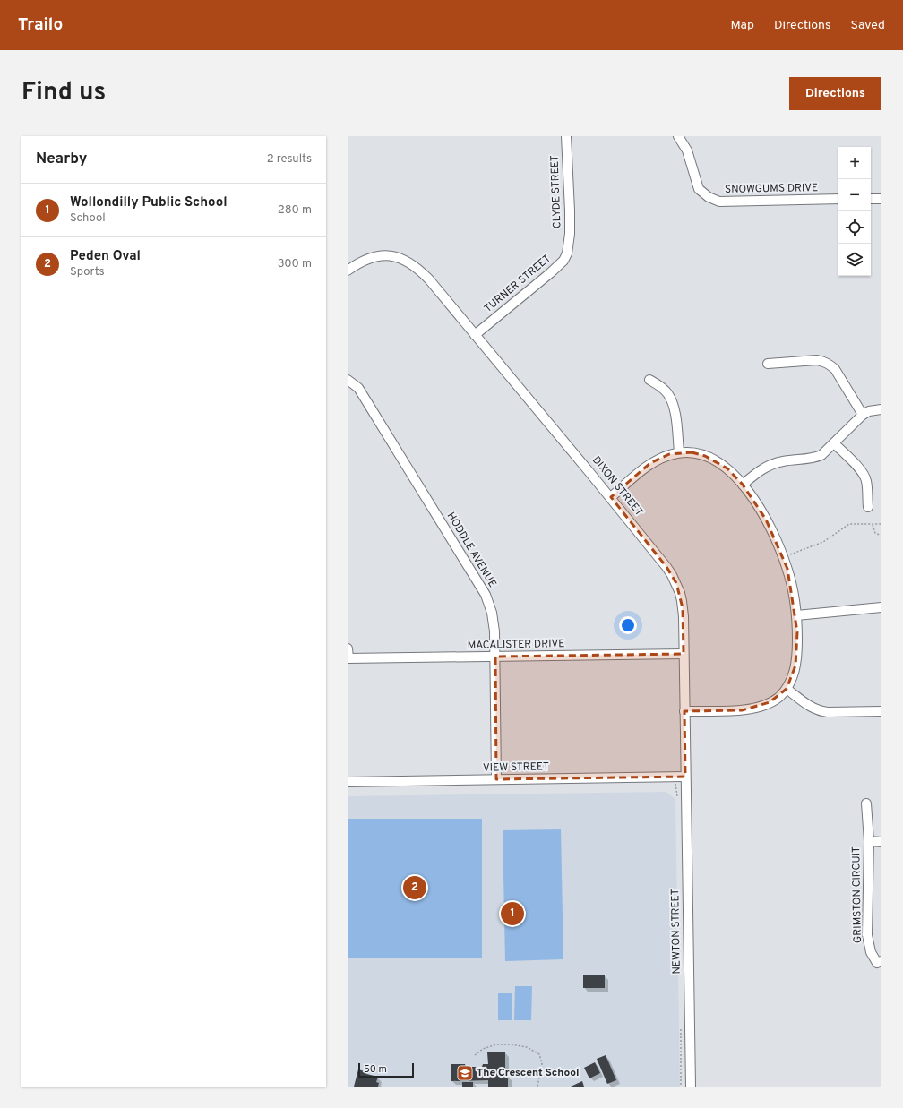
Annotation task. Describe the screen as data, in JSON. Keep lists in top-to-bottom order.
{
  "streets": {
    "street": [
      "SNOWGUMS DRIVE",
      "CLYDE STREET",
      "TURNER STREET",
      "DIXON STREET",
      "HODDLE AVENUE",
      "MACALISTER DRIVE",
      "VIEW STREET",
      "GRIMSTON CIRCUIT",
      "NEWTON STREET"
    ]
  },
  "crossings": [
    ["CLYDE STREET", "TURNER STREET"],
    ["TURNER STREET", "DIXON STREET"],
    ["DIXON STREET", "MACALISTER DRIVE"],
    ["DIXON STREET", "VIEW STREET"],
    ["DIXON STREET", "NEWTON STREET"],
    ["HODDLE AVENUE", "MACALISTER DRIVE"],
    ["HODDLE AVENUE", "VIEW STREET"],
    ["VIEW STREET", "NEWTON STREET"]
  ],
  "places": {
    "school or university": ["The Crescent School"]
  },
  "scale_bar": "50 m",
  "page": {
    "header": "Trailo",
    "nav": ["Map", "Directions", "Saved"],
    "title": "Find us",
    "buttons": "Directions",
    "heading": ["Nearby", "2 results"],
    "map_buttons": ["+", "−"],
    "list": [
      {
        "mark": "1",
        "name": "Wollondilly Public School",
        "note": "School",
        "value": "280 m"
      },
      {
        "mark": "2",
        "name": "Peden Oval",
        "note": "Sports",
        "value": "300 m"
      }
    ],
    "pins": ["2", "1"],
    "scale": "50 m"
  }
}
